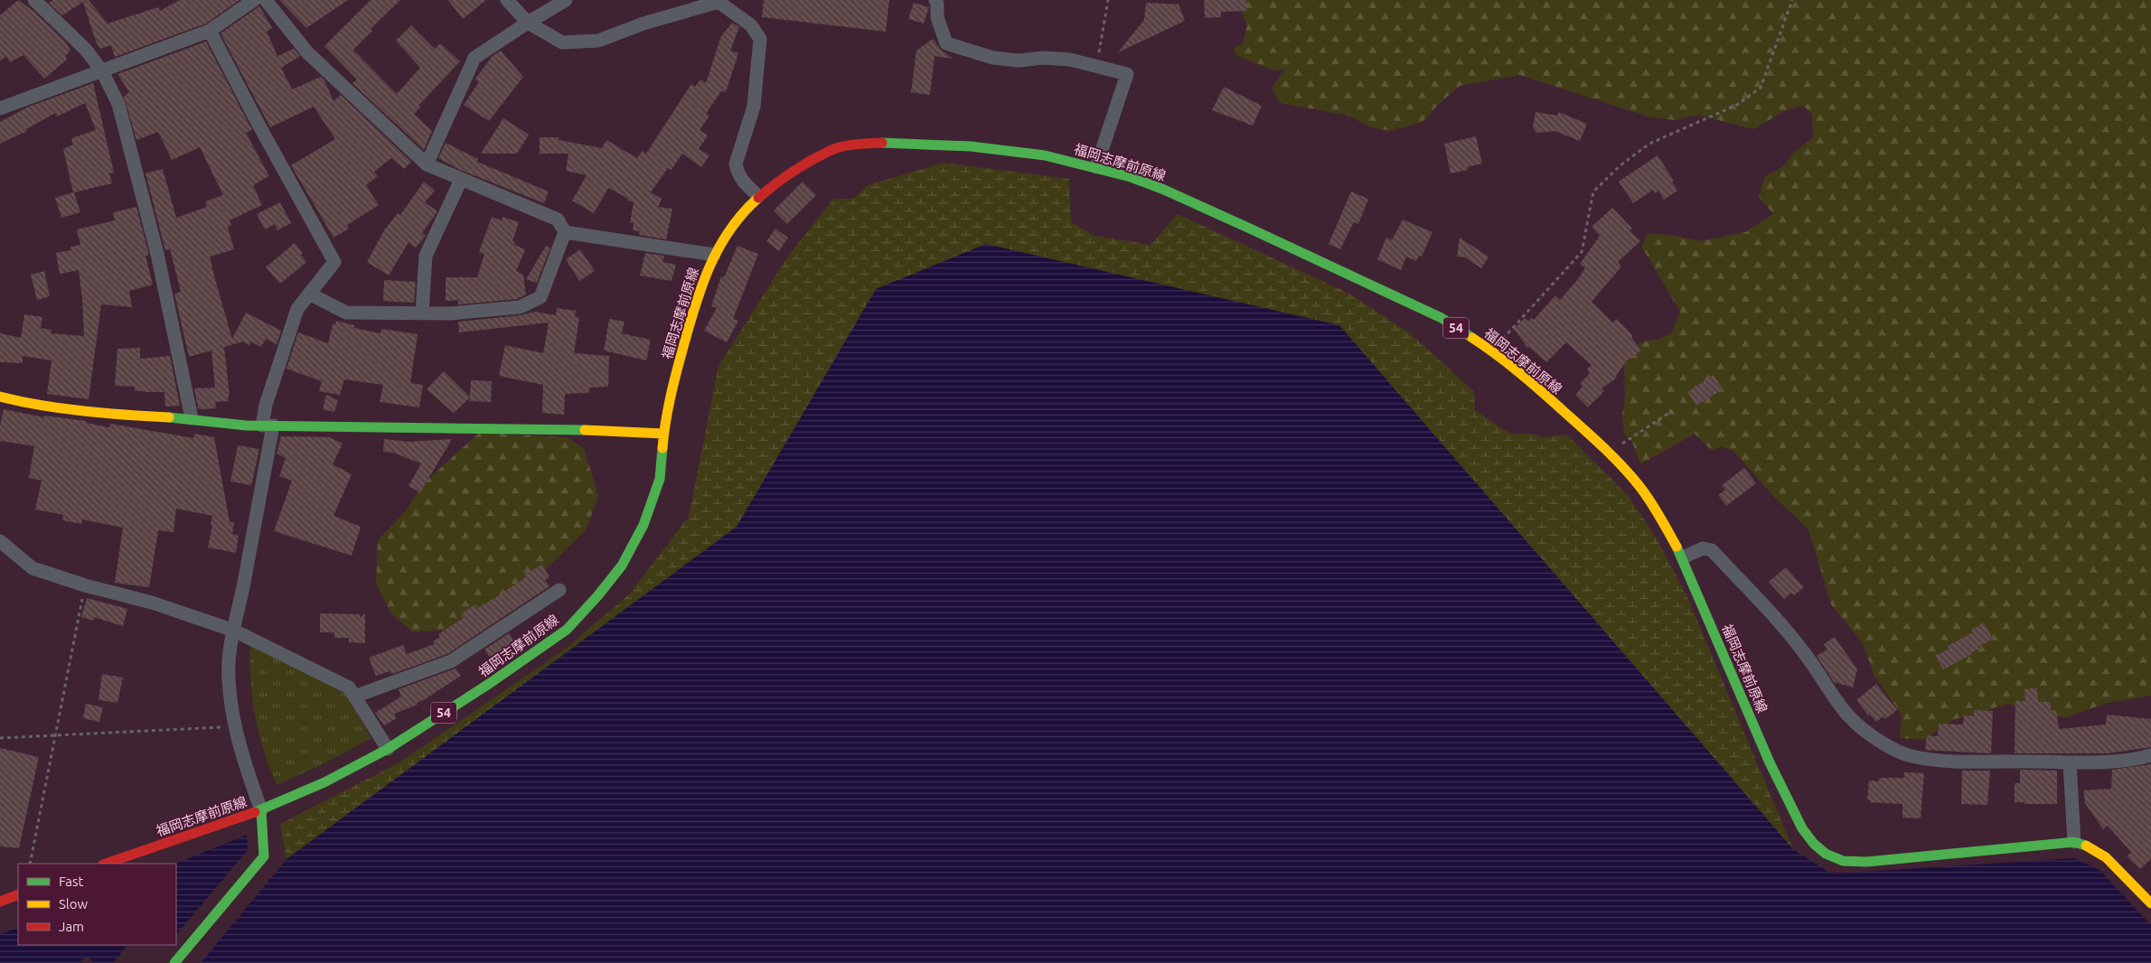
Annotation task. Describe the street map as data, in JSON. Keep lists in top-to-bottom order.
{
  "streets": {
    "main road": ["福岡志摩前原線", "54"]
  },
  "legend": ["Fast", "Slow", "Jam"]
}
